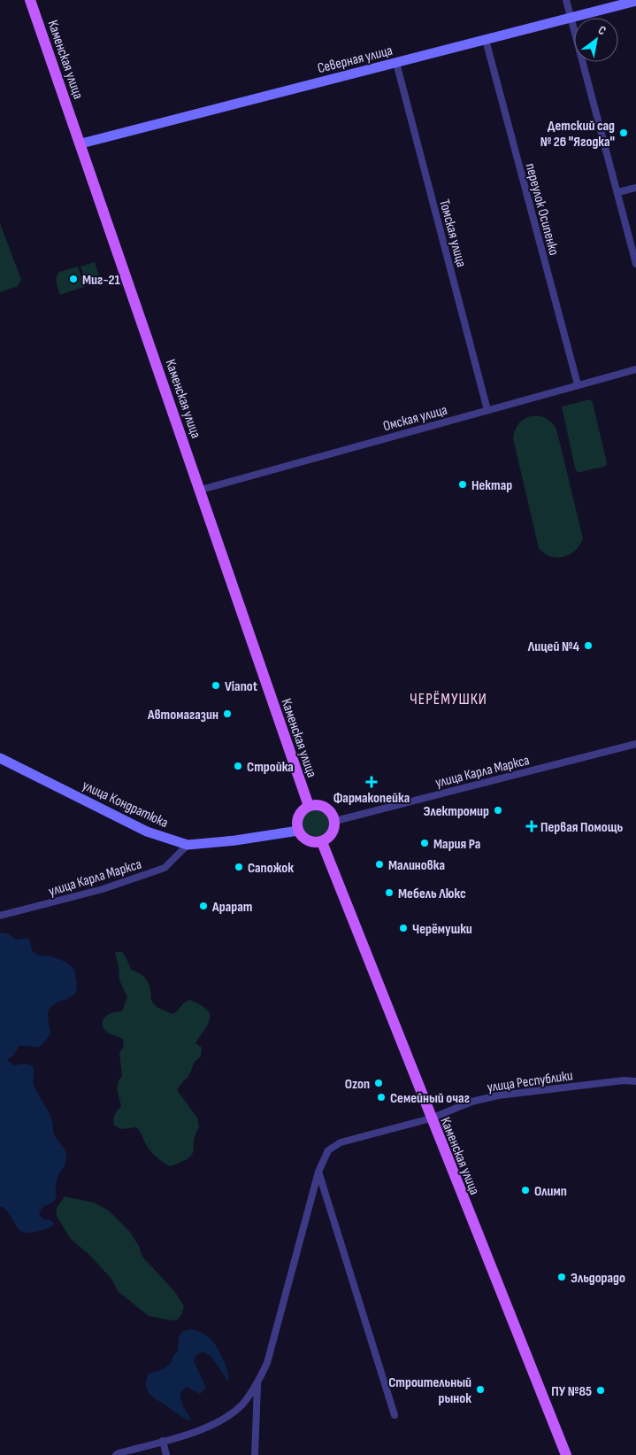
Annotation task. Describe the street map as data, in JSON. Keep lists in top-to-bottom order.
{
  "streets": {
    "main road": ["Каменская улица"],
    "street": [
      "Северная улица",
      "переулок Осипенко",
      "Томская улица",
      "Омская улица",
      "улица Карла Маркса",
      "улица Кондратюка",
      "улица Республики"
    ]
  },
  "crossings": [
    ["Северная улица", "Каменская улица"],
    ["Северная улица", "переулок Осипенко"],
    ["Северная улица", "Томская улица"],
    ["Каменская улица", "Омская улица"],
    ["Каменская улица", "улица Карла Маркса"],
    ["Каменская улица", "улица Кондратюка"],
    ["Каменская улица", "улица Республики"],
    ["переулок Осипенко", "Омская улица"],
    ["Томская улица", "Омская улица"],
    ["улица Карла Маркса", "улица Кондратюка"]
  ],
  "districts": ["ЧЕРЁМУШКИ"],
  "places": {
    "other": [
      "Детский сад № 26 \"Ягодка\"",
      "Миг-21",
      "Нектар",
      "Лицей №4",
      "Vianot",
      "Автомагазин",
      "Стройка",
      "Электромир",
      "Мария Ра",
      "Малиновка",
      "Сапожок",
      "Мебель Люкс",
      "Арарат",
      "Черёмушки",
      "Ozon",
      "Семейный очаг",
      "Олимп",
      "Эльдорадо",
      "Строительный рынок",
      "ПУ №85"
    ],
    "health": ["Фармакопейка", "Первая Помощь"]
  },
  "north": "top right"
}
